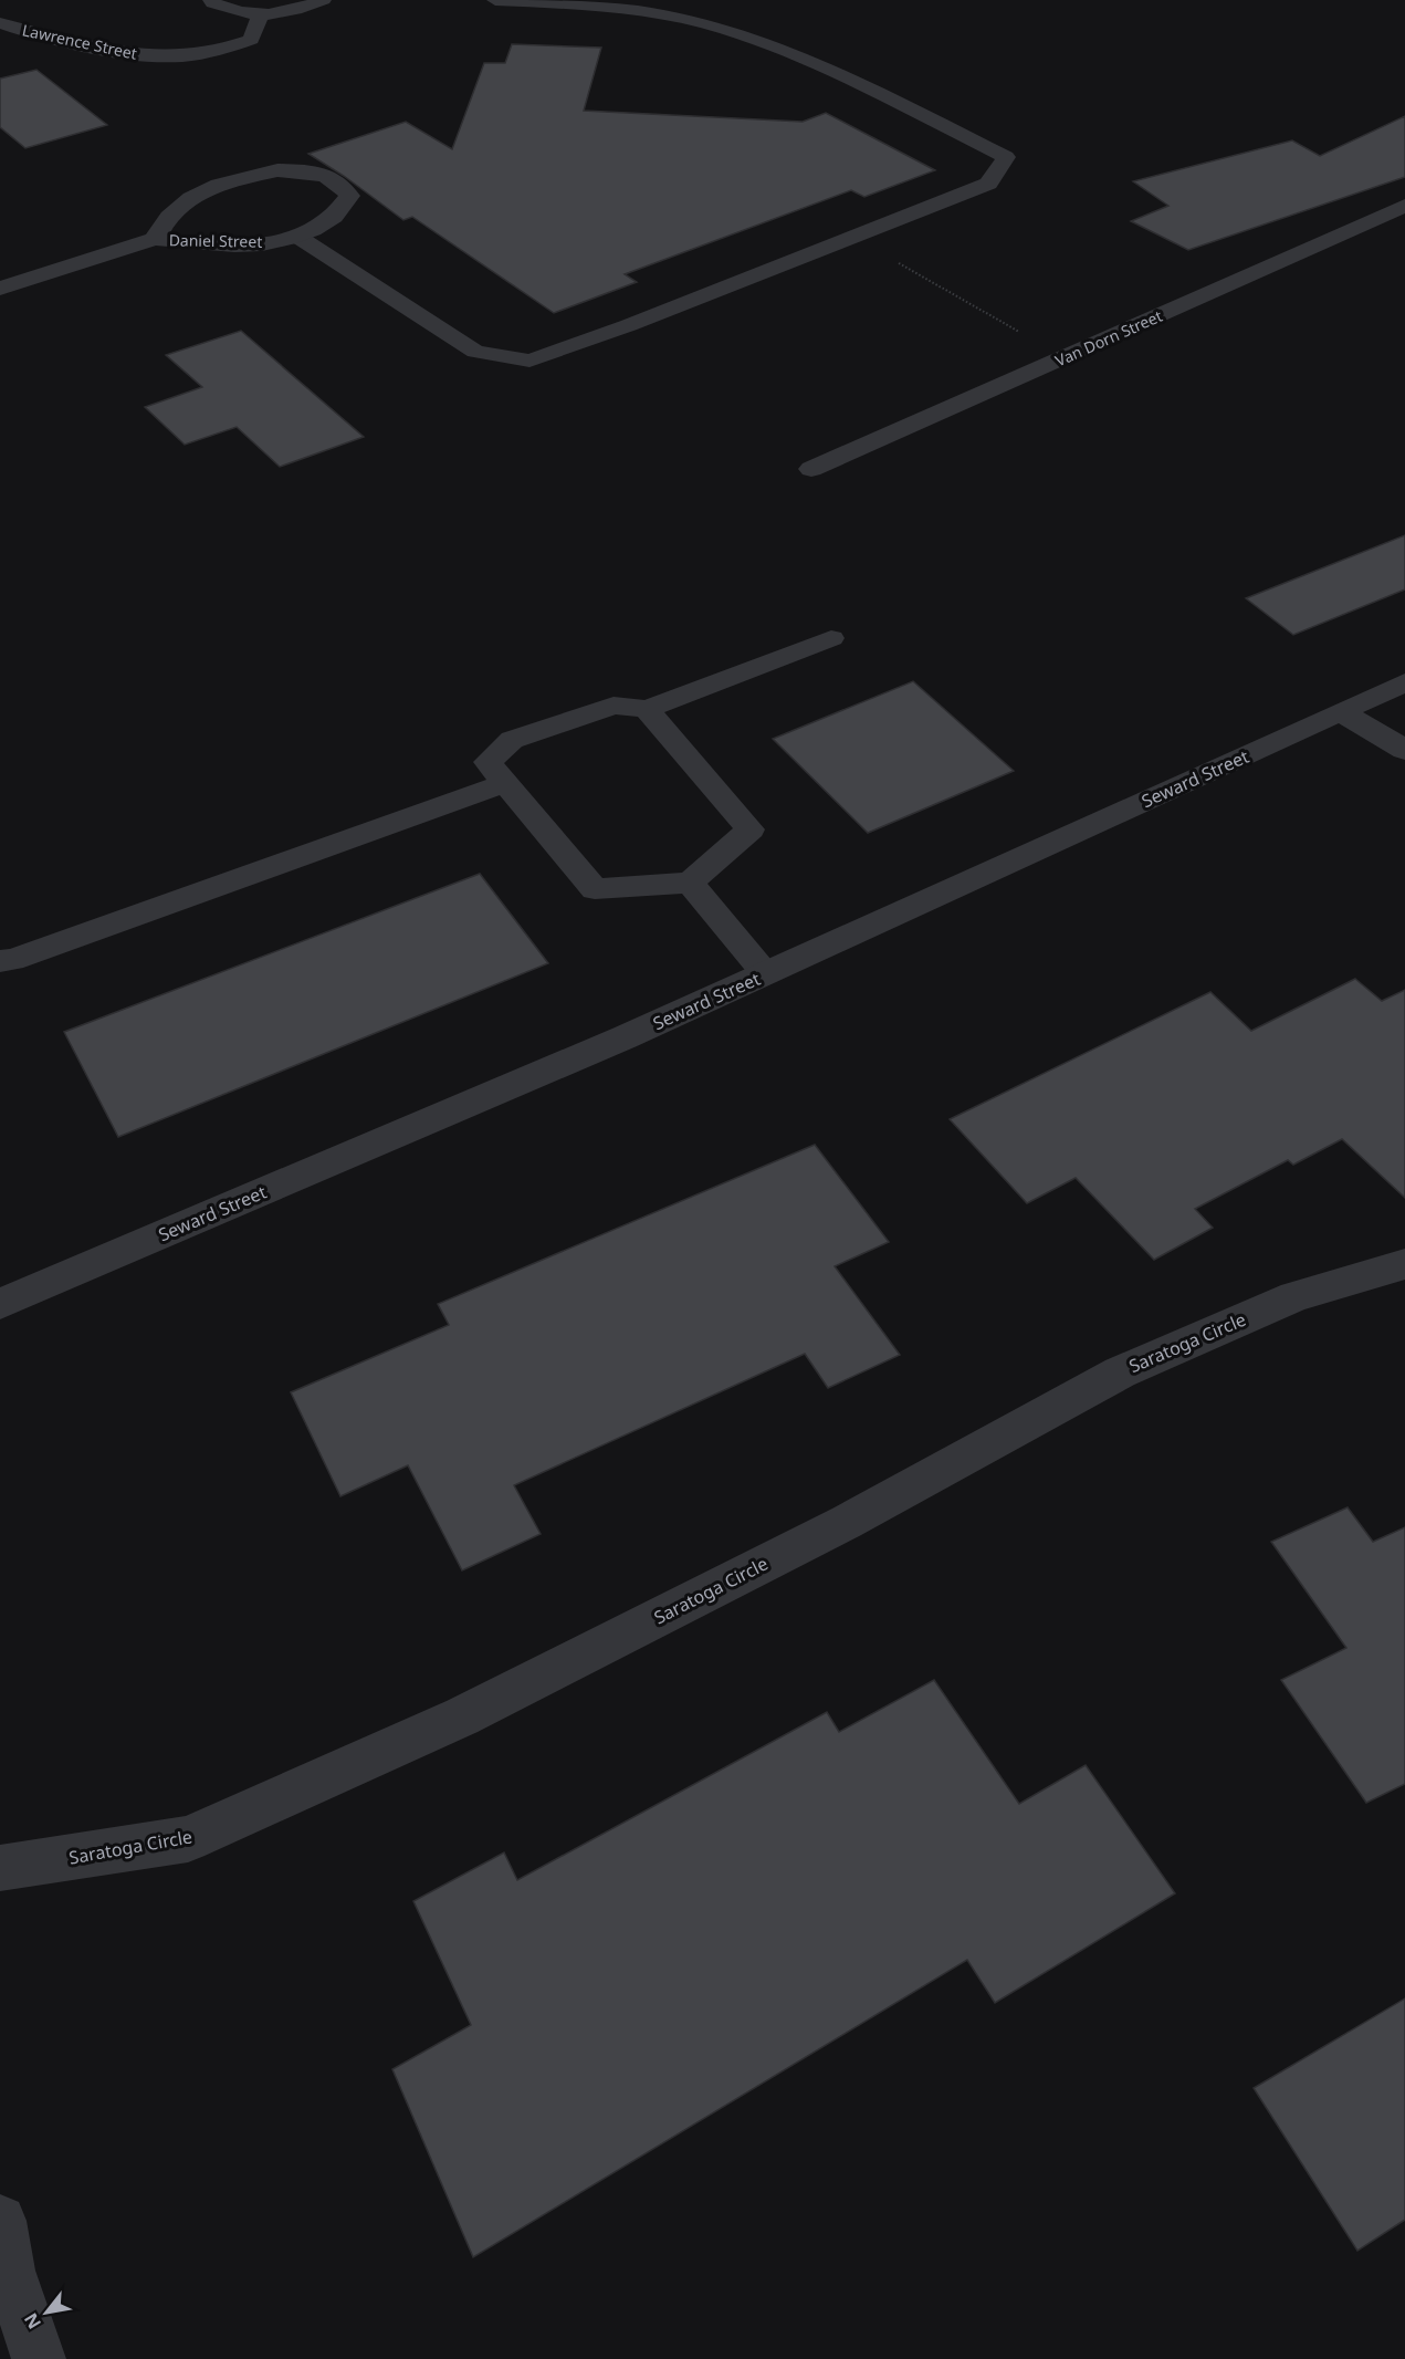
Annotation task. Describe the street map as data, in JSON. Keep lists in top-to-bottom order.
{
  "streets": {
    "street": [
      "Daniel Street",
      "Van Dorn Street",
      "Seward Street",
      "Saratoga Circle"
    ],
    "lane": ["Lawrence Street"]
  },
  "north": "bottom left"
}
